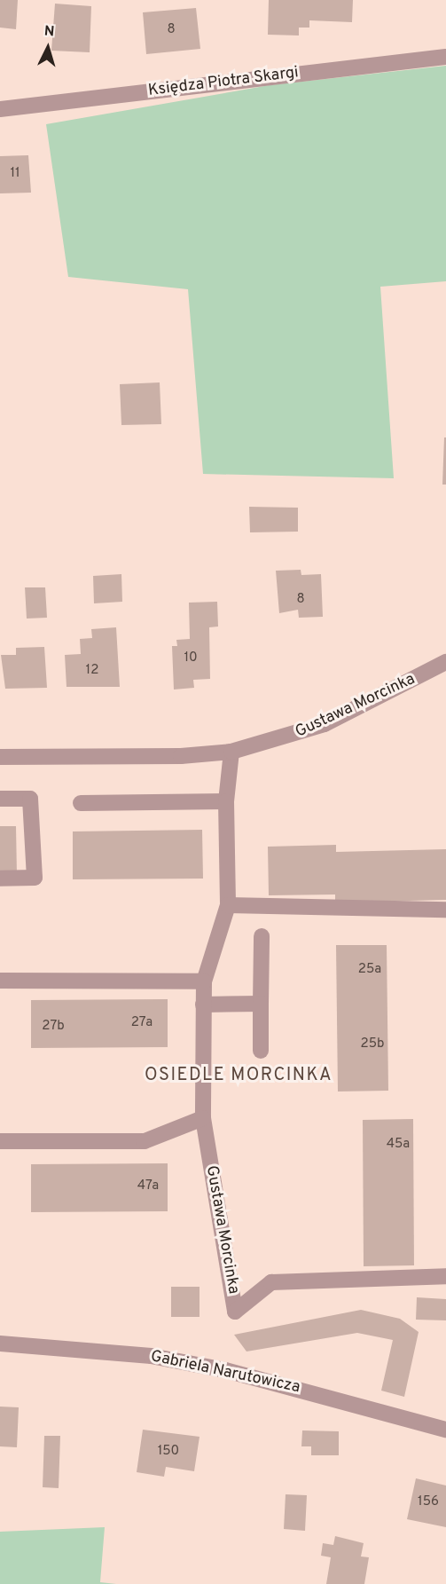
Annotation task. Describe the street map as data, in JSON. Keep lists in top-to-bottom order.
{
  "streets": {
    "street": ["Księdza Piotra Skargi", "Gustawa Morcinka", "Gabriela Narutowicza"]
  },
  "districts": ["OSIEDLE MORCINKA"],
  "house_numbers": [
    "8",
    "11",
    "8",
    "10",
    "12",
    "25a",
    "27a",
    "27b",
    "25b",
    "45a",
    "47a",
    "150",
    "156"
  ],
  "north": "top"
}
